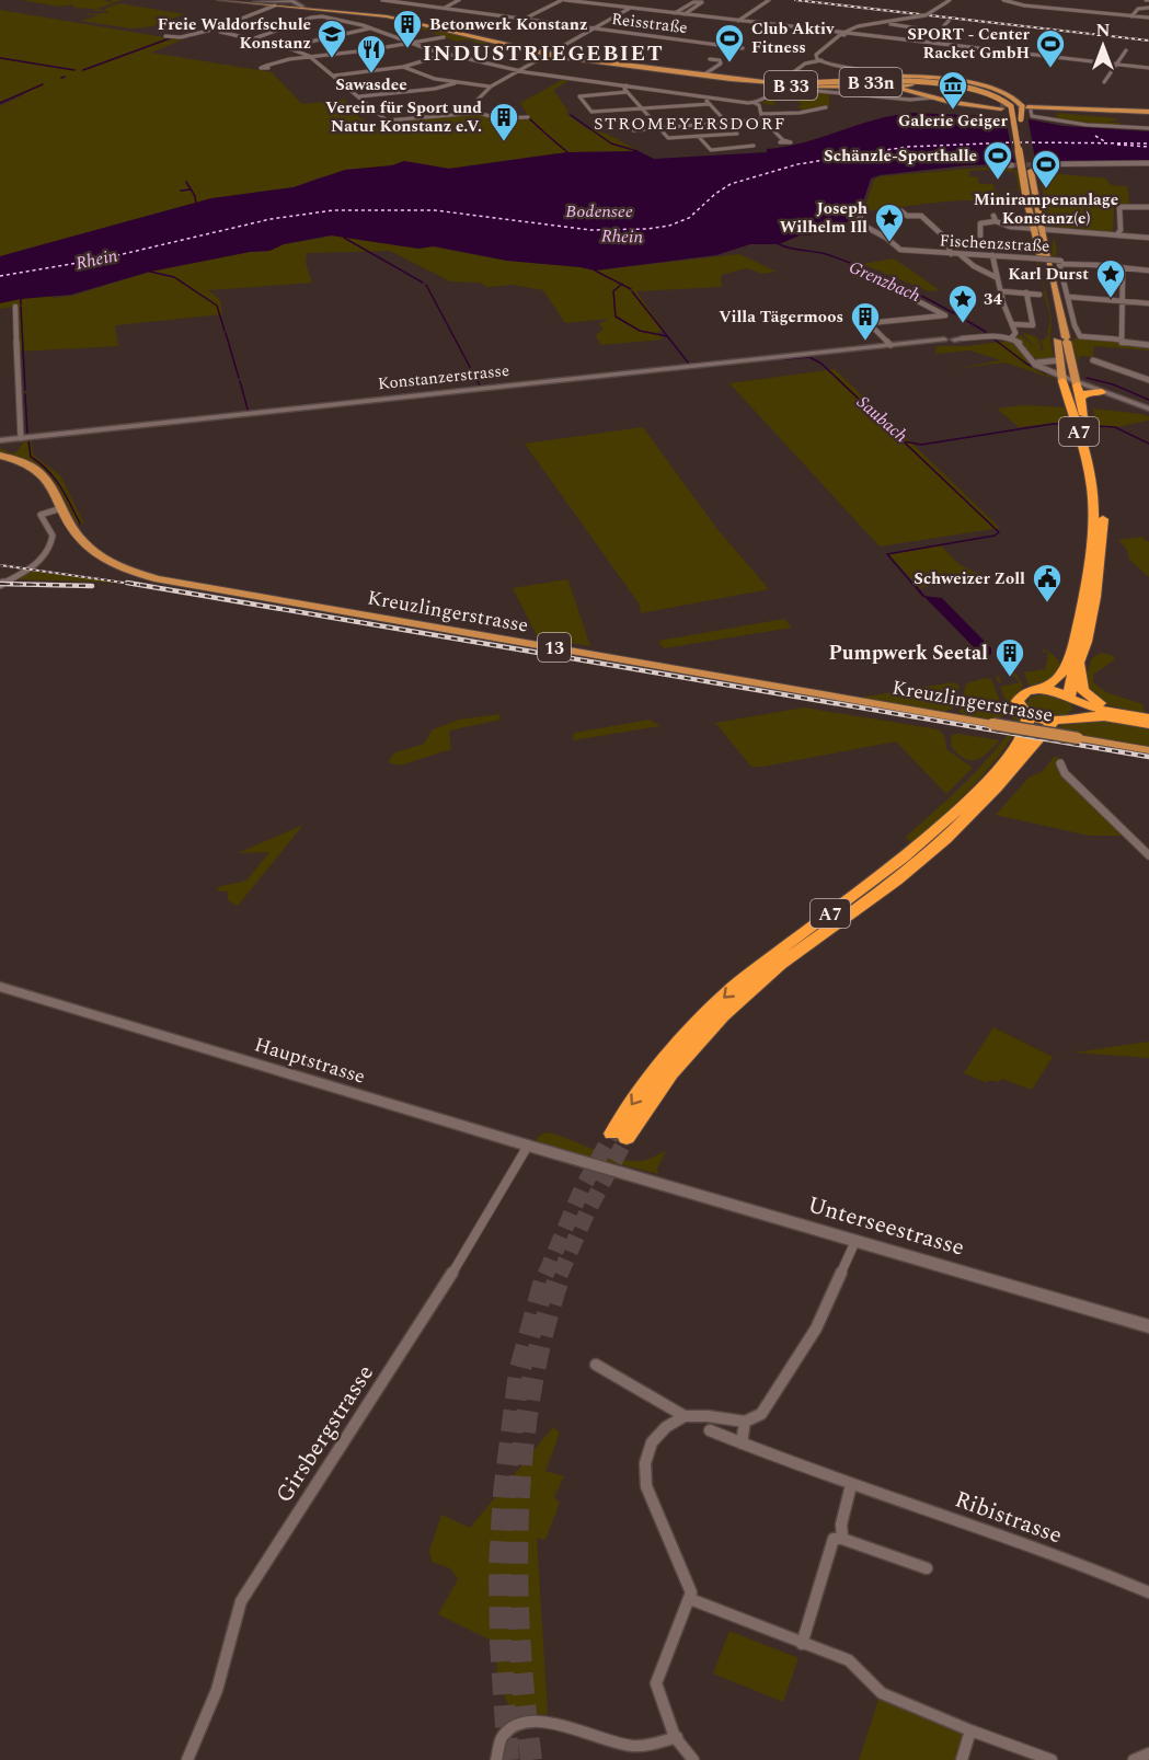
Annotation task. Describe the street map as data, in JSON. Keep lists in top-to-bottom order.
{
  "streets": {
    "highway": ["A7"],
    "main road": [
      "B 33n",
      "B 33",
      "Kreuzlingerstrasse",
      "13"
    ],
    "street": [
      "Reisstraße",
      "Fischenzstraße",
      "Konstanzerstrasse",
      "Hauptstrasse",
      "Unterseestrasse",
      "Girsbergstrasse",
      "Ribistrasse"
    ]
  },
  "crossings": [
    ["B 33n", "B 33"],
    ["B 33n", "A7"],
    ["Hauptstrasse", "Unterseestrasse"],
    ["Hauptstrasse", "Girsbergstrasse"]
  ],
  "districts": ["INDUSTRIEGEBIET", "STROMEYERSDORF"],
  "water": [
    "Bodensee",
    "Rhein",
    "Grenzbach",
    "Saubach"
  ],
  "places": {
    "building": [
      "Betonwerk Konstanz",
      "Verein für Sport und Natur Konstanz e.V.",
      "Villa Tägermoos",
      "Pumpwerk Seetal"
    ],
    "school or university": ["Freie Waldorfschule Konstanz"],
    "sports": [
      "Club Aktiv Fitness",
      "SPORT - Center Racket GmbH",
      "Schänzle-Sporthalle",
      "Minirampenanlage Konstanz(e)"
    ],
    "restaurant": ["Sawasdee"],
    "museum": ["Galerie Geiger"],
    "place": ["Joseph Wilhelm Ill", "Karl Durst", "34"],
    "public building": ["Schweizer Zoll"]
  },
  "north": "top"
}
